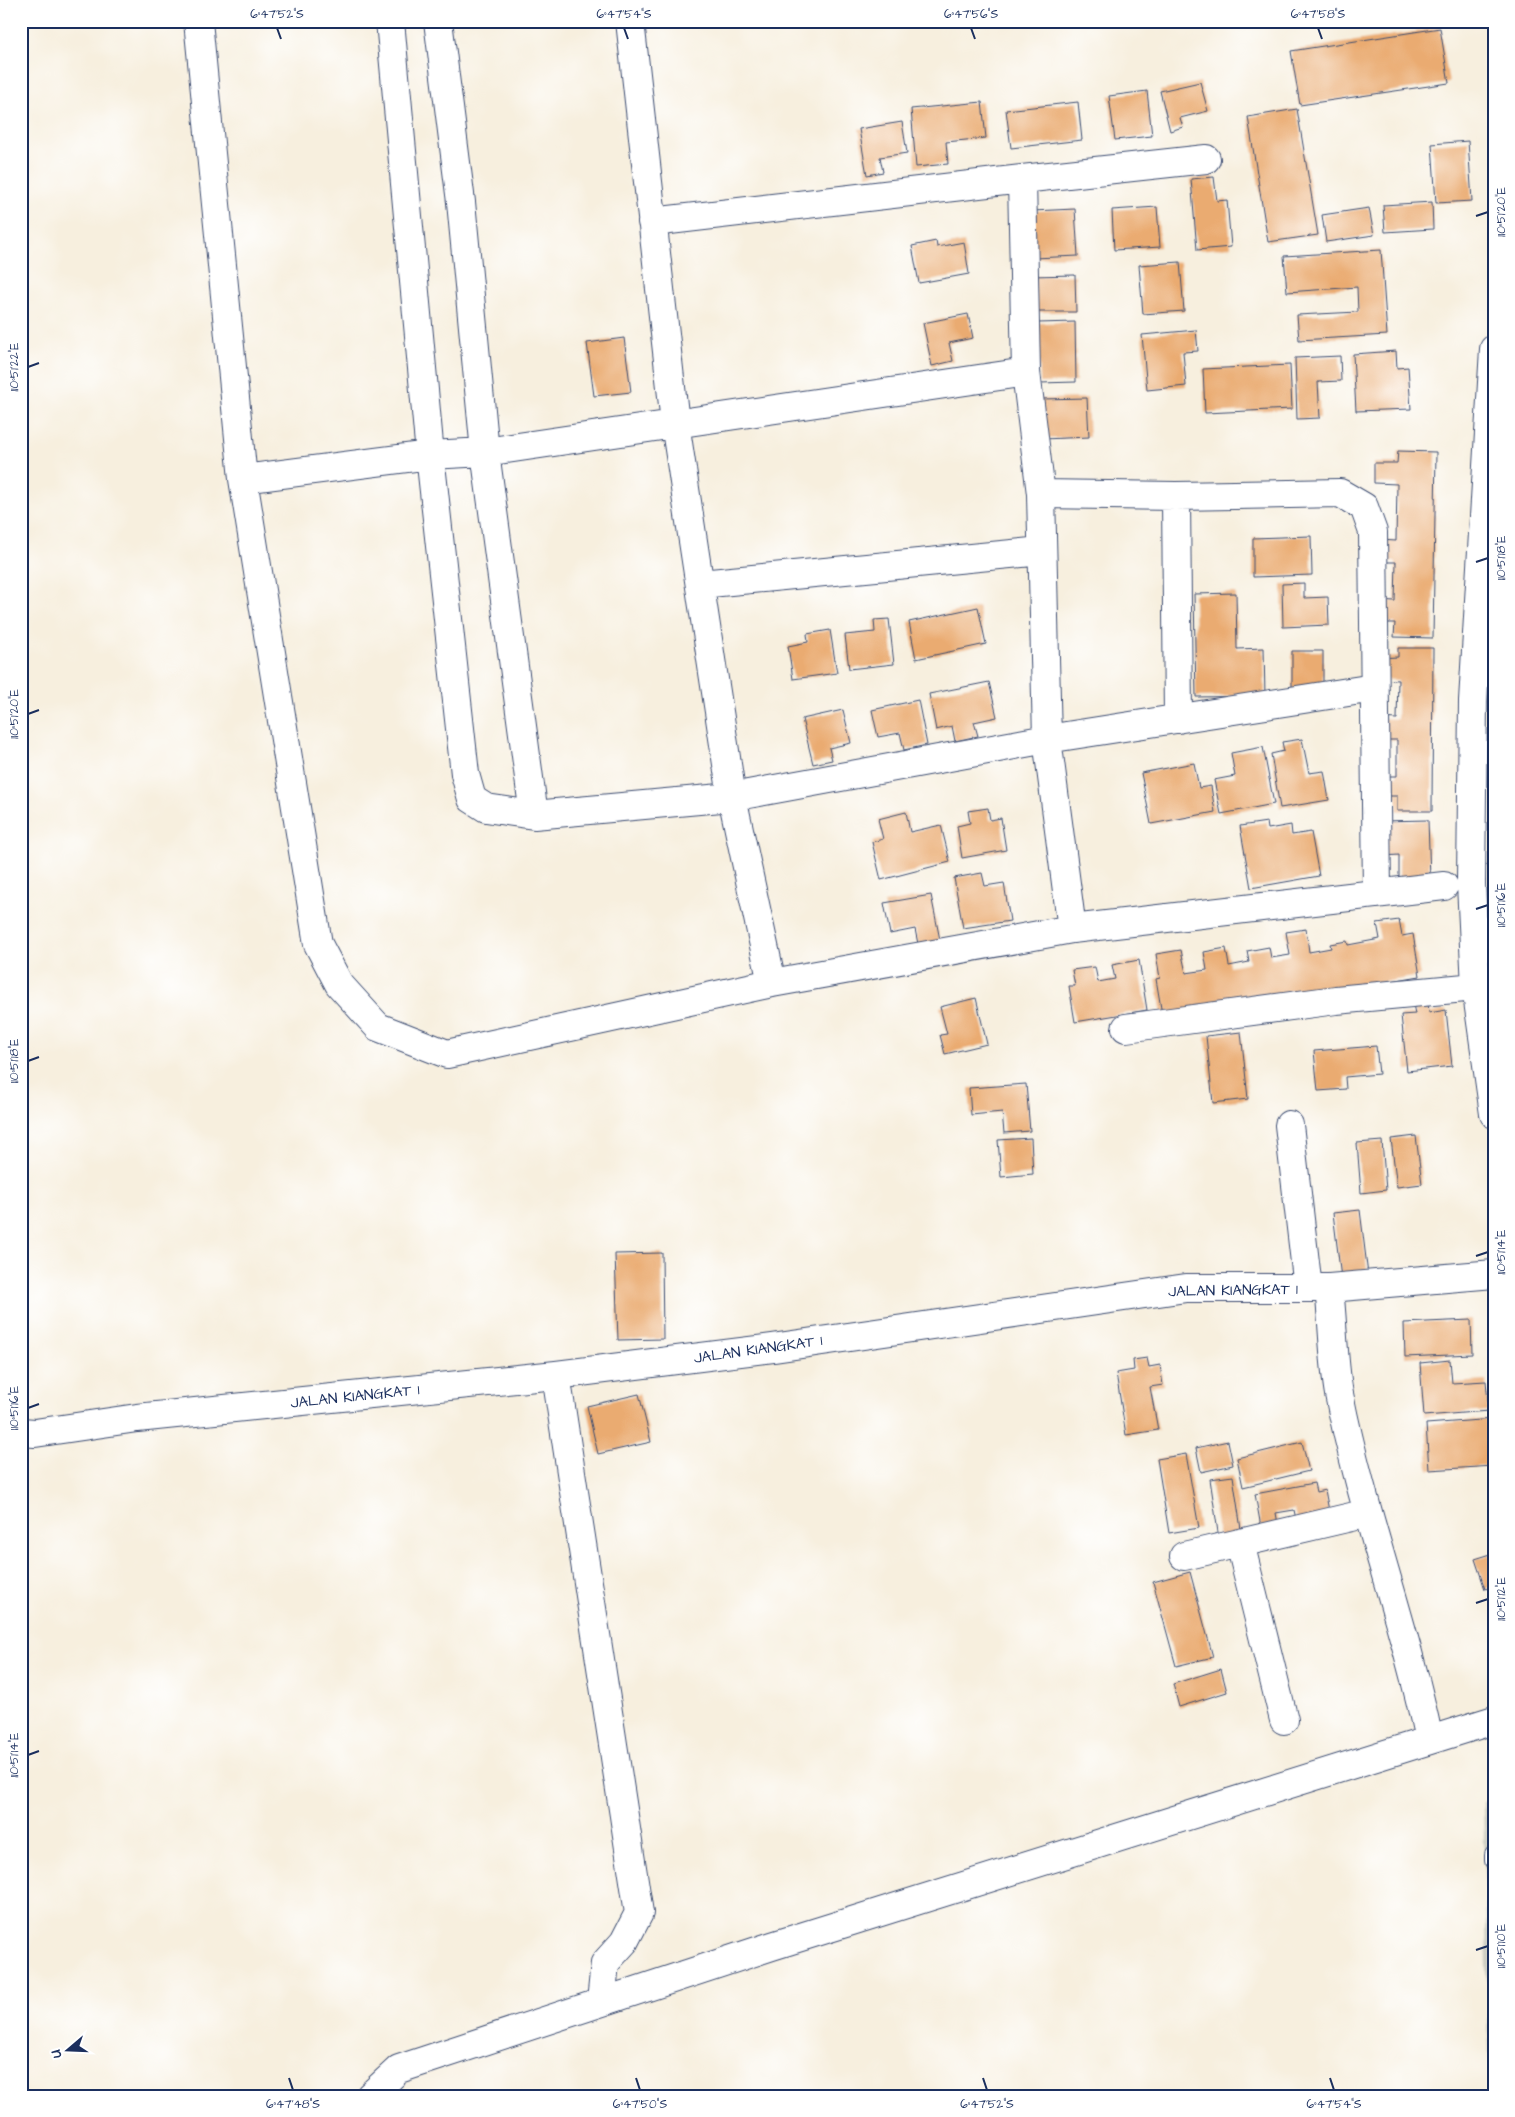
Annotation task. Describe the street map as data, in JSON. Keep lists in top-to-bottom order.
{
  "streets": {
    "street": ["JALAN KIANGKAT 1"]
  },
  "north": "left",
  "coordinates": [
    "6°47'52\"S",
    "6°47'54\"S",
    "6°47'56\"S",
    "6°47'58\"S",
    "110°51'20\"E",
    "110°51'22\"E",
    "110°51'18\"E",
    "110°51'16\"E",
    "110°51'14\"E",
    "110°51'12\"E",
    "110°51'10\"E",
    "6°47'48\"S",
    "6°47'50\"S"
  ]
}
